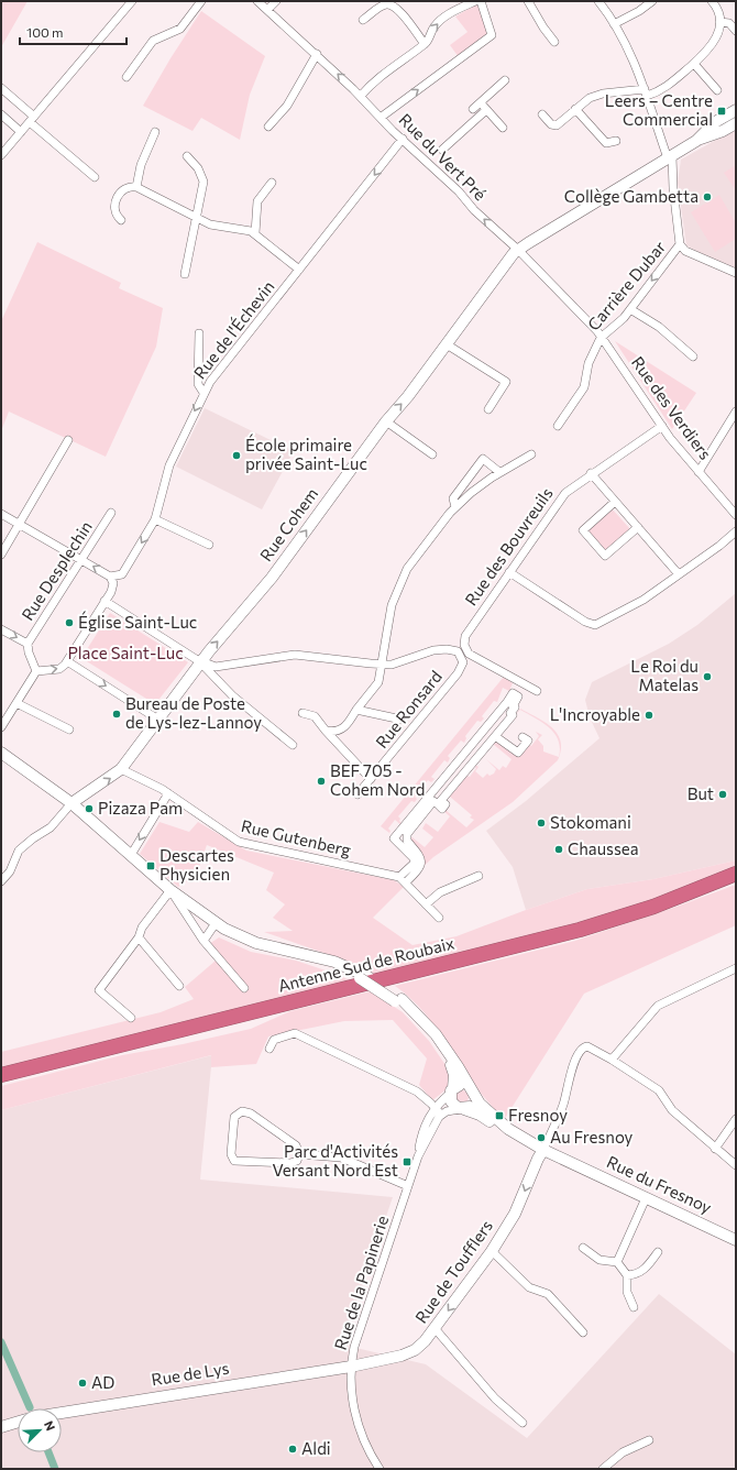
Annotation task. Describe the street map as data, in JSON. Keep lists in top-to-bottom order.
{
  "streets": {
    "highway": ["Antenne Sud de Roubaix"],
    "street": [
      "Rue du Vert Pré",
      "Carrière Dubar",
      "Rue de l'Échevin",
      "Rue des Verdiers",
      "Rue Cohem",
      "Rue des Bouvreuils",
      "Rue Desplechin",
      "Rue Ronsard",
      "Rue Gutenberg",
      "Rue du Fresnoy",
      "Rue de Toufflers",
      "Rue de la Papinerie",
      "Rue de Lys"
    ]
  },
  "crossings": [
    ["Rue du Vert Pré", "Carrière Dubar"],
    ["Rue du Vert Pré", "Rue de l'Échevin"],
    ["Rue du Vert Pré", "Rue des Verdiers"],
    ["Rue du Vert Pré", "Rue Cohem"],
    ["Carrière Dubar", "Rue des Verdiers"],
    ["Carrière Dubar", "Rue Cohem"],
    ["Rue des Verdiers", "Rue des Bouvreuils"],
    ["Rue Cohem", "Rue Gutenberg"],
    ["Rue des Bouvreuils", "Rue Ronsard"],
    ["Rue du Fresnoy", "Rue de Toufflers"],
    ["Rue du Fresnoy", "Rue de la Papinerie"],
    ["Rue de Toufflers", "Rue de la Papinerie"],
    ["Rue de Toufflers", "Rue de Lys"],
    ["Rue de la Papinerie", "Rue de Lys"]
  ],
  "one_way": [
    "Rue du Vert Pré",
    "Rue de l'Échevin",
    "Rue Cohem",
    "Rue de Toufflers"
  ],
  "parks": ["Place Saint-Luc"],
  "places": {
    "transit": [
      "Leers – Centre Commercial",
      "Descartes Physicien",
      "Fresnoy",
      "Parc d'Activités Versant Nord Est"
    ],
    "other": [
      "Collège Gambetta",
      "École primaire privée Saint-Luc",
      "Église Saint-Luc",
      "Le Roi du Matelas",
      "Bureau de Poste de Lys-lez-Lannoy",
      "L'Incroyable",
      "BEF 705 - Cohem Nord",
      "But",
      "Pizaza Pam",
      "Stokomani",
      "Chaussea",
      "Au Fresnoy",
      "AD",
      "Aldi"
    ]
  },
  "scale_bar": "100 m",
  "north": "top right"
}
